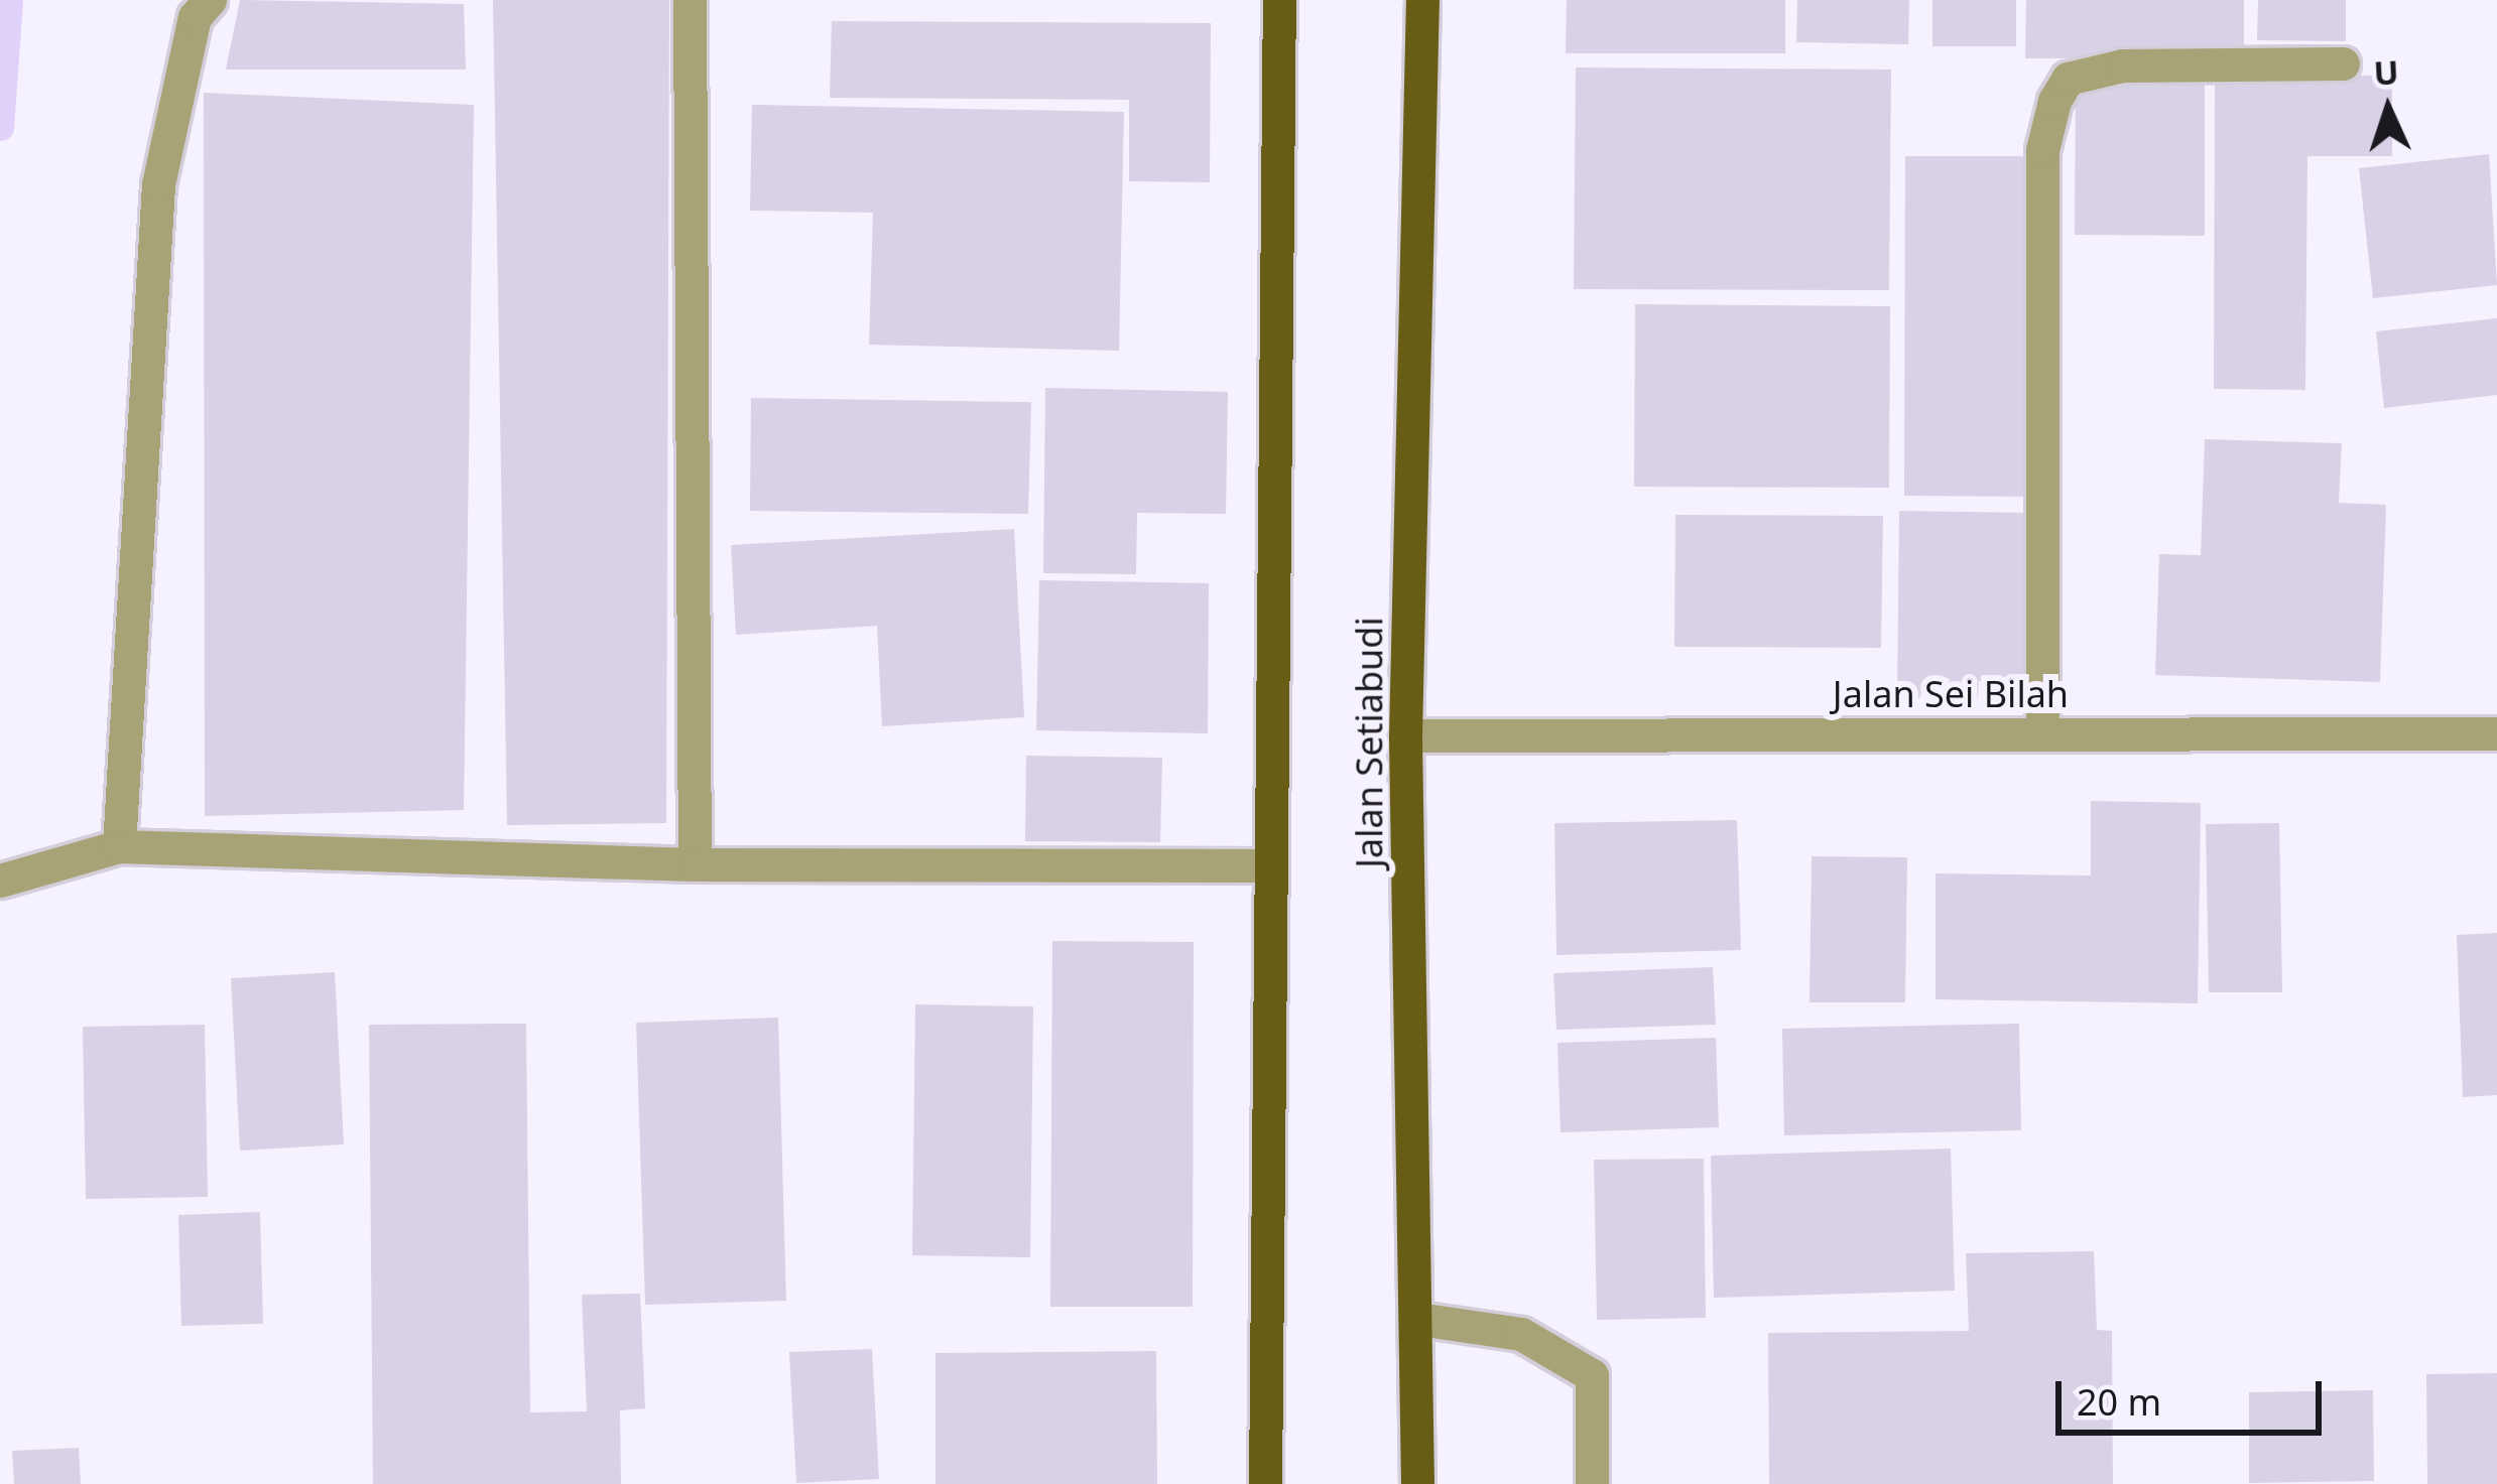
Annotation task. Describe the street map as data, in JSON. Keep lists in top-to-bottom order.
{
  "streets": {
    "main road": ["Jalan Setiabudi"],
    "street": ["Jalan Sei Bilah"]
  },
  "crossings": [
    ["Jalan Sei Bilah", "Jalan Setiabudi"]
  ],
  "scale_bar": "20 m",
  "north": "top"
}
